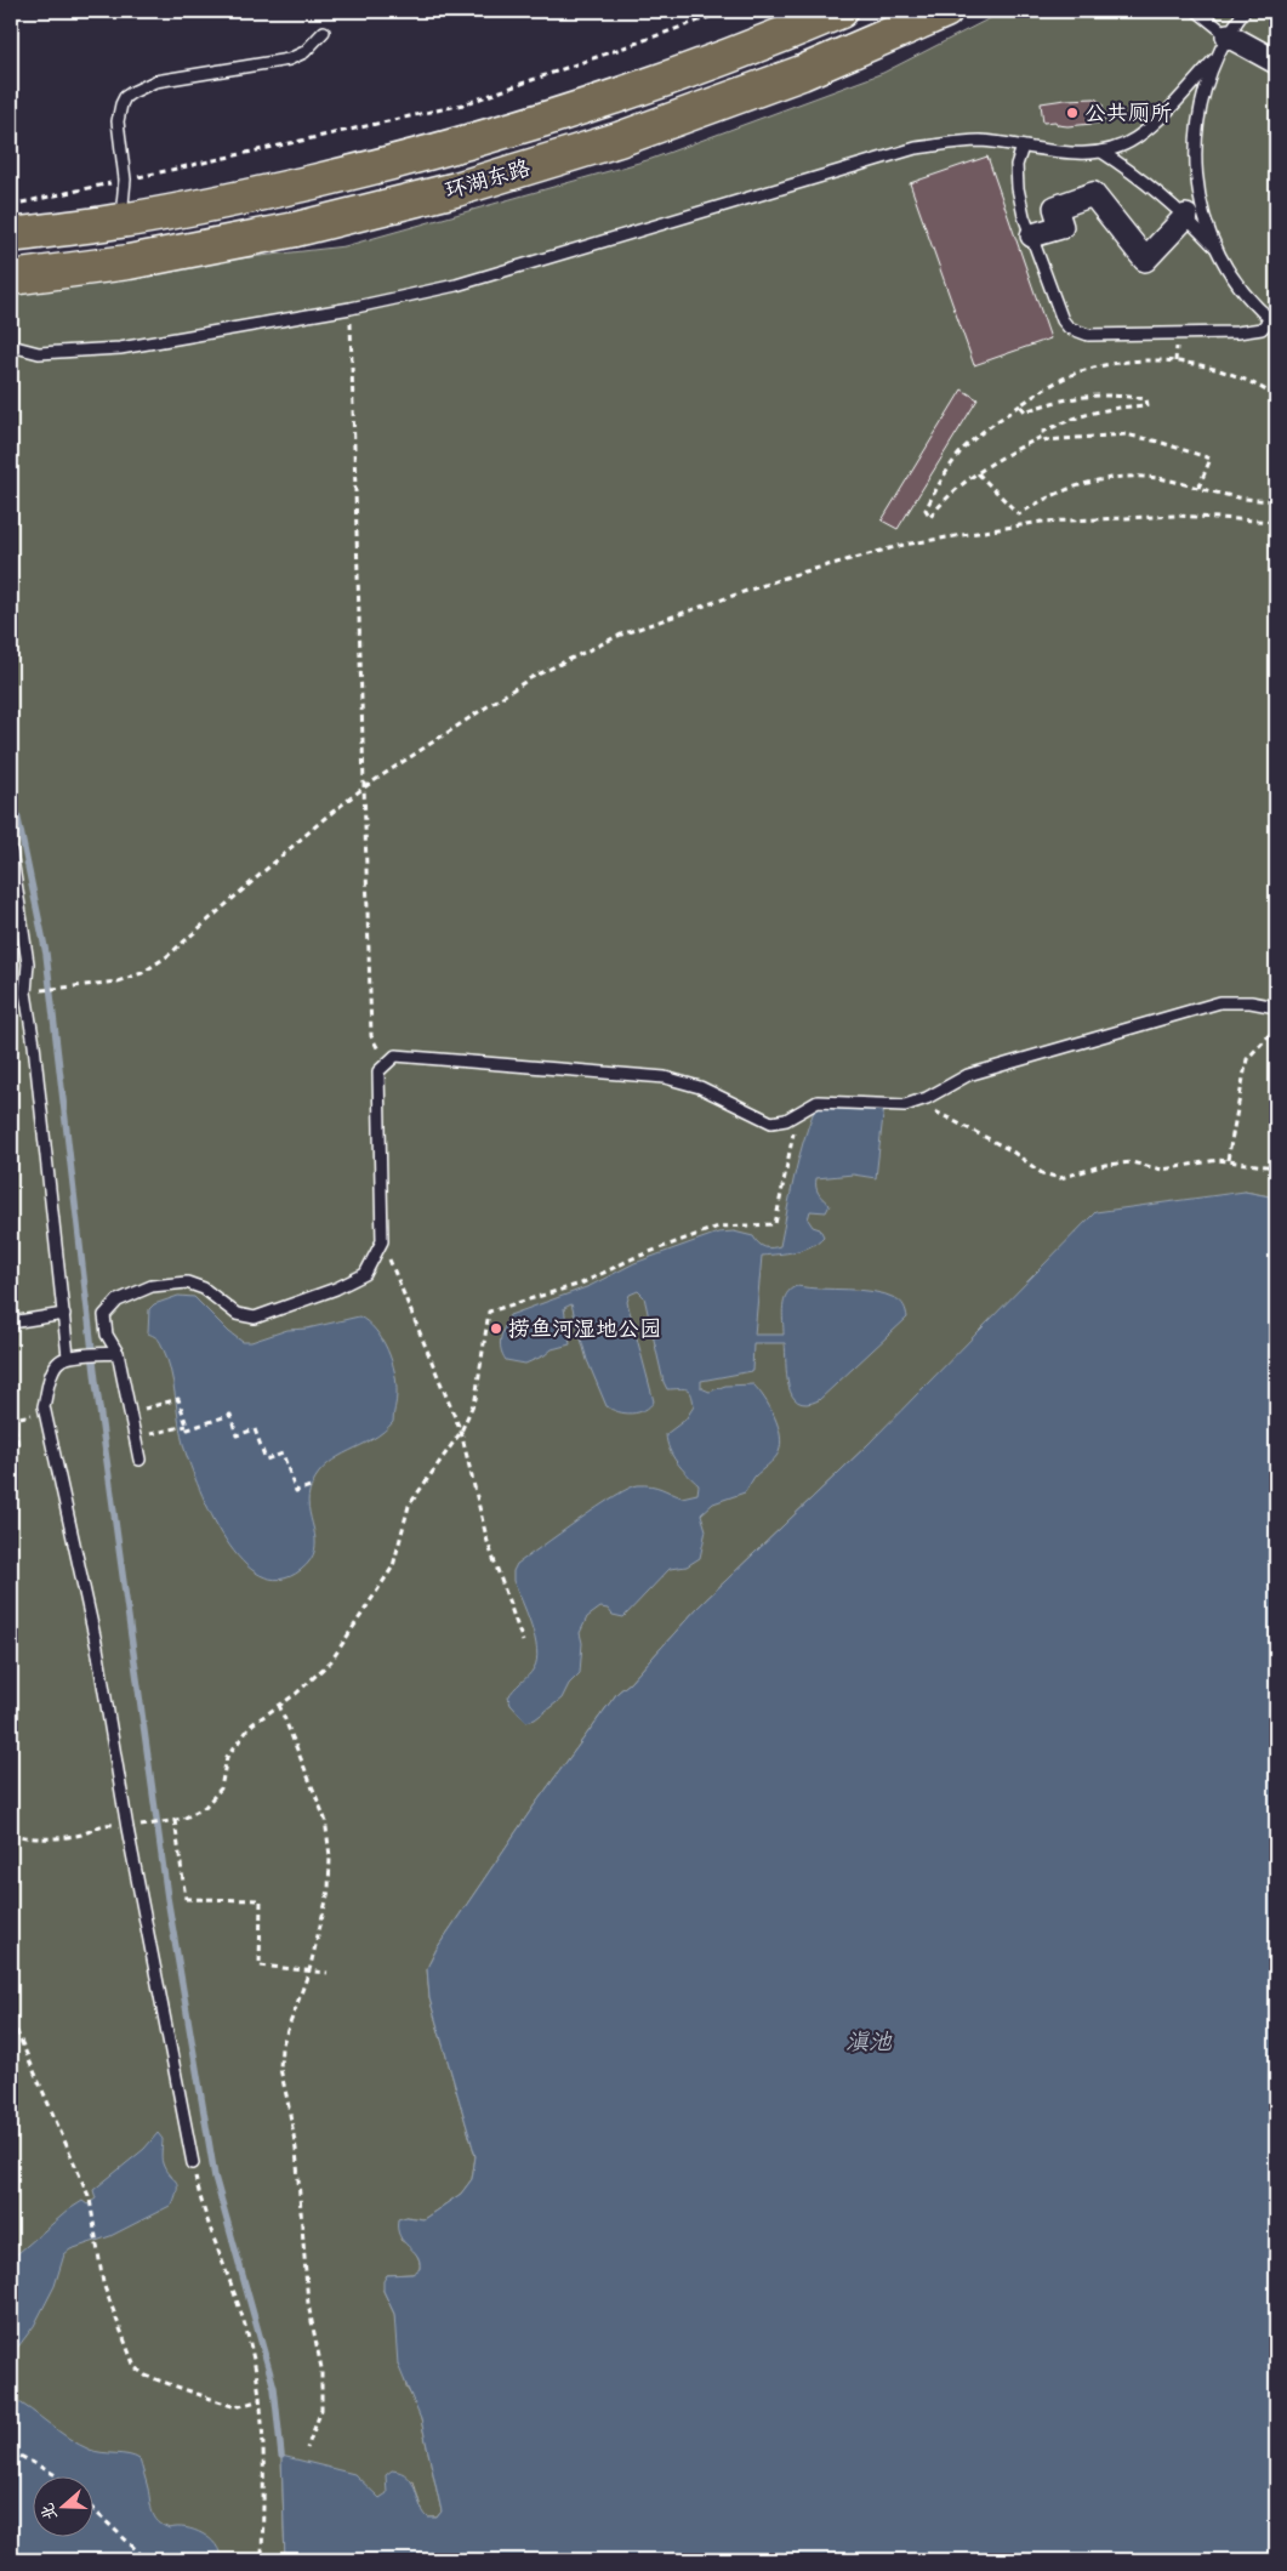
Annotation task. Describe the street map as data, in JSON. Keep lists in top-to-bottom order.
{
  "streets": {
    "main road": ["环湖东路"]
  },
  "water": ["滇池"],
  "places": ["公共厕所", "捞鱼河湿地公园"],
  "north": "left"
}
